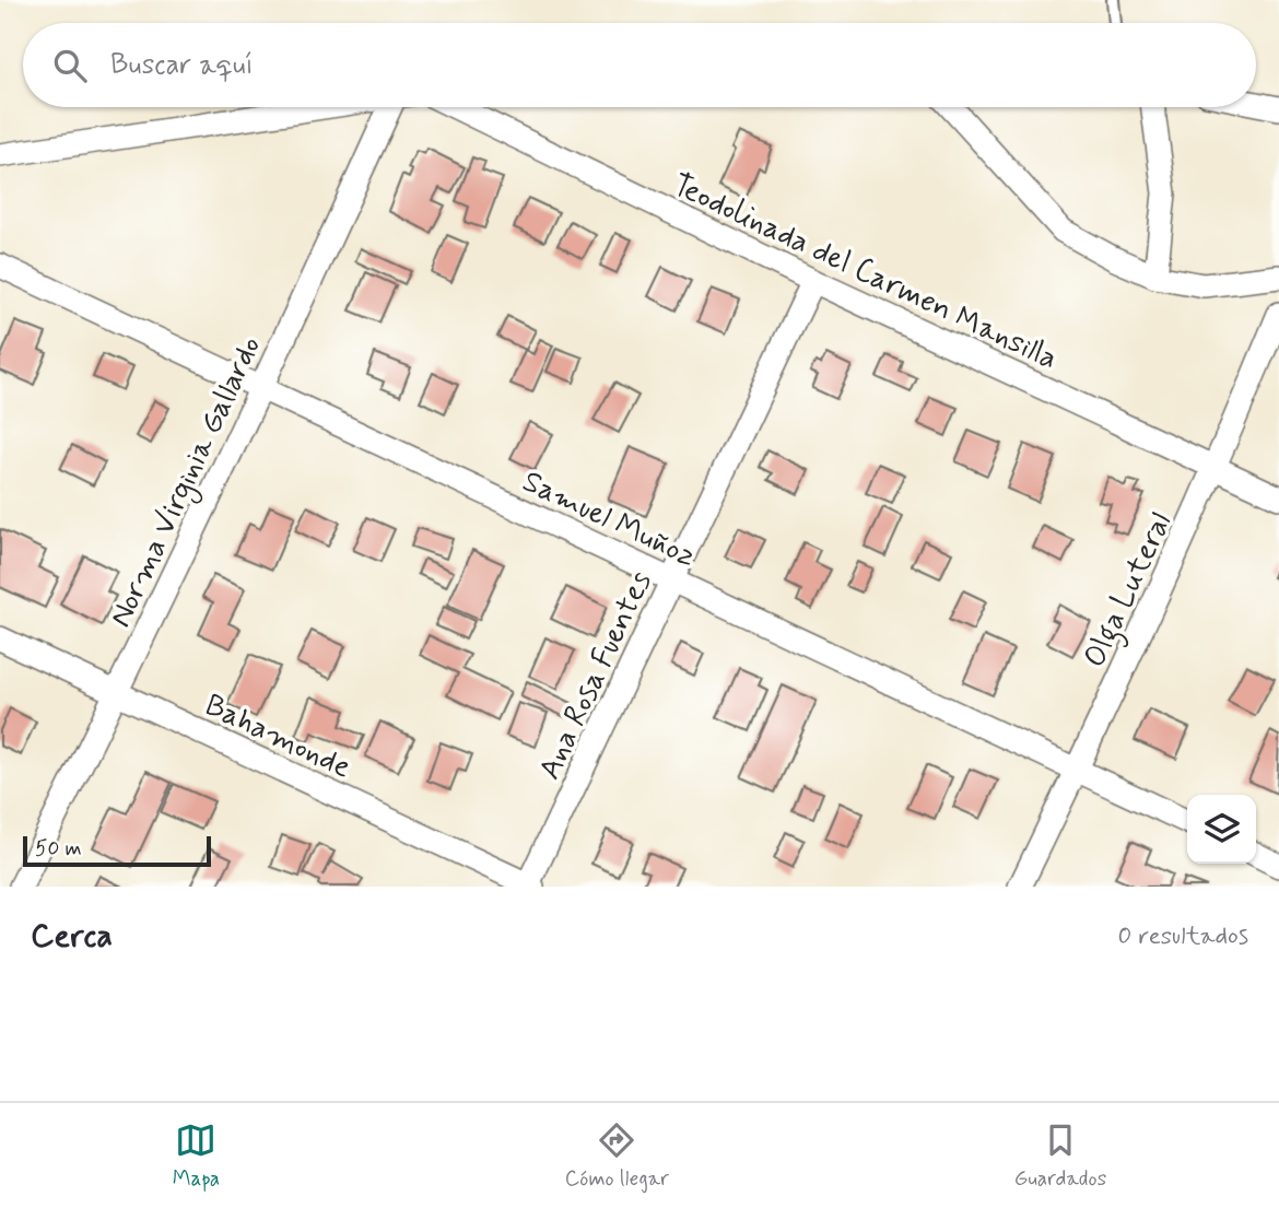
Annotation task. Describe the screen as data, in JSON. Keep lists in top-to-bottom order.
{
  "streets": {
    "street": [
      "Teodolinada del Carmen Mansilla",
      "Norma Virginia Gallardo",
      "Samuel Muñoz",
      "Olga Luteral",
      "Ana Rosa Fuentes",
      "Bahamonde"
    ]
  },
  "crossings": [
    ["Teodolinada del Carmen Mansilla", "Olga Luteral"],
    ["Teodolinada del Carmen Mansilla", "Ana Rosa Fuentes"],
    ["Norma Virginia Gallardo", "Samuel Muñoz"],
    ["Norma Virginia Gallardo", "Bahamonde"],
    ["Samuel Muñoz", "Olga Luteral"],
    ["Samuel Muñoz", "Ana Rosa Fuentes"],
    ["Ana Rosa Fuentes", "Bahamonde"]
  ],
  "scale_bar": "50 m",
  "page": {
    "search": "Buscar aquí",
    "scale": "50 m",
    "heading": ["Cerca", "0 resultados"],
    "nav": ["Mapa", "Cómo llegar", "Guardados"]
  }
}
